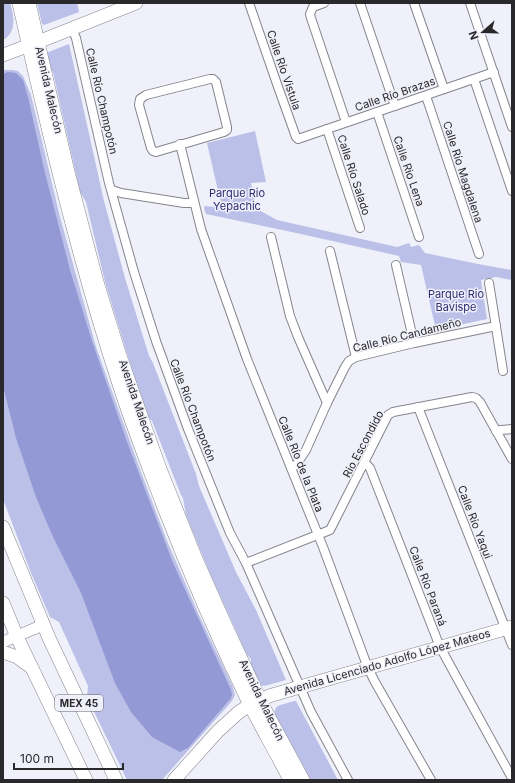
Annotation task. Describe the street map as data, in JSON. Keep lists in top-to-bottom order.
{
  "streets": {
    "main road": ["Avenida Malecón", "Avenida Licenciado Adolfo López Mateos", "MEX 45"],
    "street": [
      "Calle Río Vistula",
      "Calle Río Brazas",
      "Calle Río Champotón",
      "Calle Rio Lena",
      "Calle Río Magdalena",
      "Calle Río Salado",
      "Calle Río Candameño",
      "Rio Escondido",
      "Calle Río de la Plata",
      "Calle Río Yaqui",
      "Calle Río Paraná"
    ]
  },
  "crossings": [
    ["Calle Río Vistula", "Calle Río Brazas"],
    ["Avenida Malecón", "Avenida Licenciado Adolfo López Mateos"],
    ["Calle Río Brazas", "Calle Rio Lena"],
    ["Calle Río Brazas", "Calle Río Magdalena"],
    ["Calle Río Brazas", "Calle Río Salado"],
    ["Calle Río Champotón", "Rio Escondido"],
    ["Calle Río Champotón", "Avenida Licenciado Adolfo López Mateos"],
    ["Calle Río Candameño", "Calle Río de la Plata"],
    ["Rio Escondido", "Calle Río de la Plata"],
    ["Rio Escondido", "Calle Río Yaqui"],
    ["Rio Escondido", "Calle Río Paraná"],
    ["Calle Río de la Plata", "Avenida Licenciado Adolfo López Mateos"],
    ["Calle Río Yaqui", "Avenida Licenciado Adolfo López Mateos"],
    ["Calle Río Paraná", "Avenida Licenciado Adolfo López Mateos"]
  ],
  "parks": ["Parque Rio Yepachic", "Parque Rio Bavispe"],
  "scale_bar": "100 m",
  "north": "left"
}
